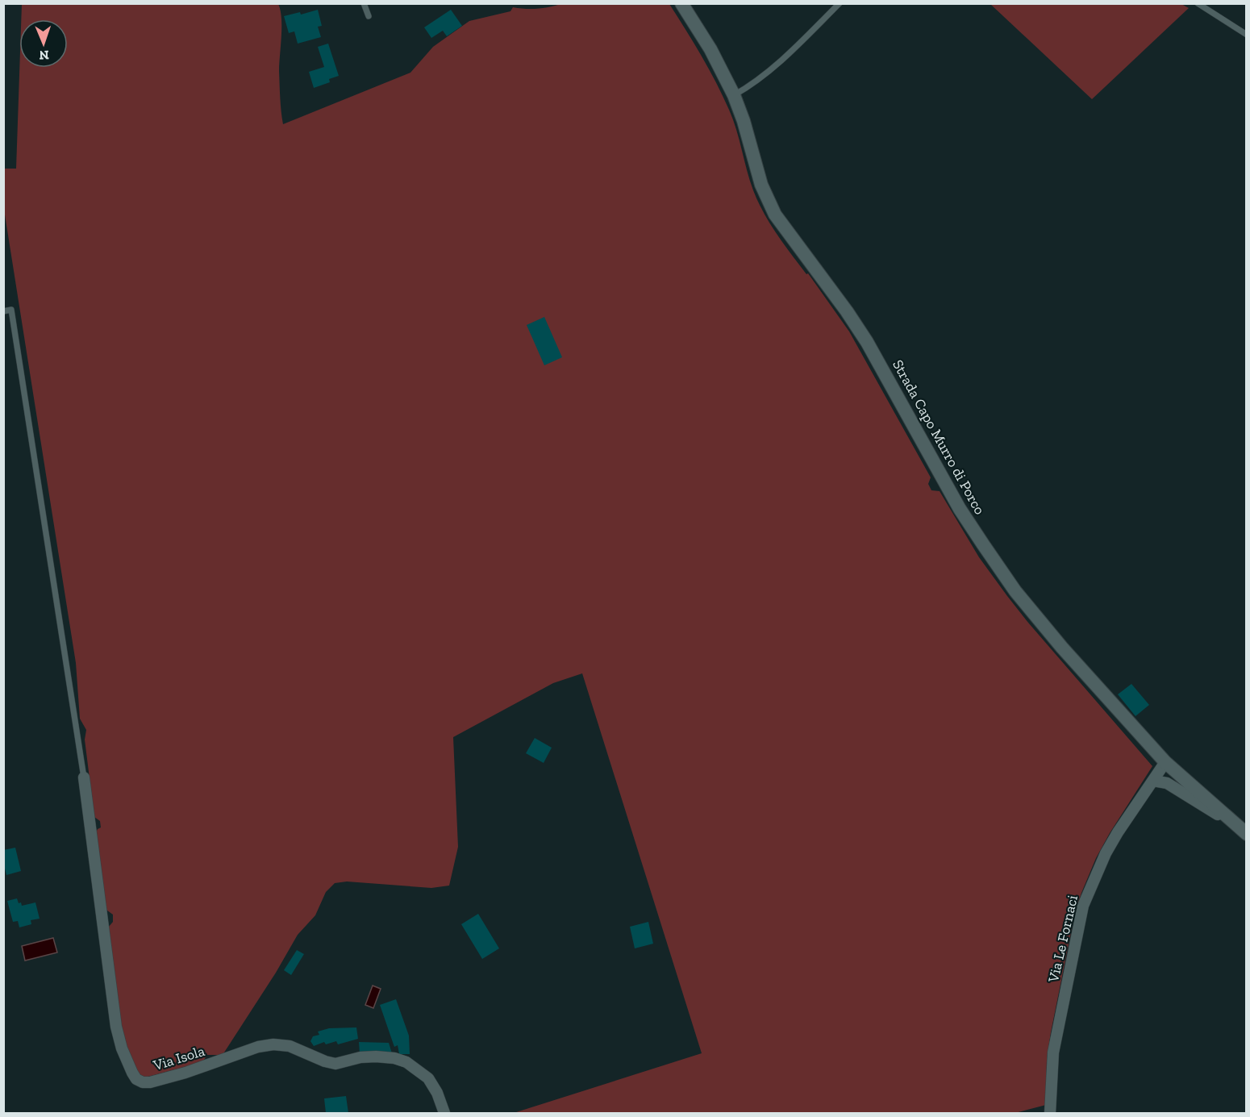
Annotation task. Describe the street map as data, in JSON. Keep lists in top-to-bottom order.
{
  "streets": {
    "street": ["Strada Capo Murro di Porco", "Via Le Fornaci", "Via Isola"]
  },
  "crossings": [
    ["Strada Capo Murro di Porco", "Via Le Fornaci"]
  ],
  "north": "bottom"
}
